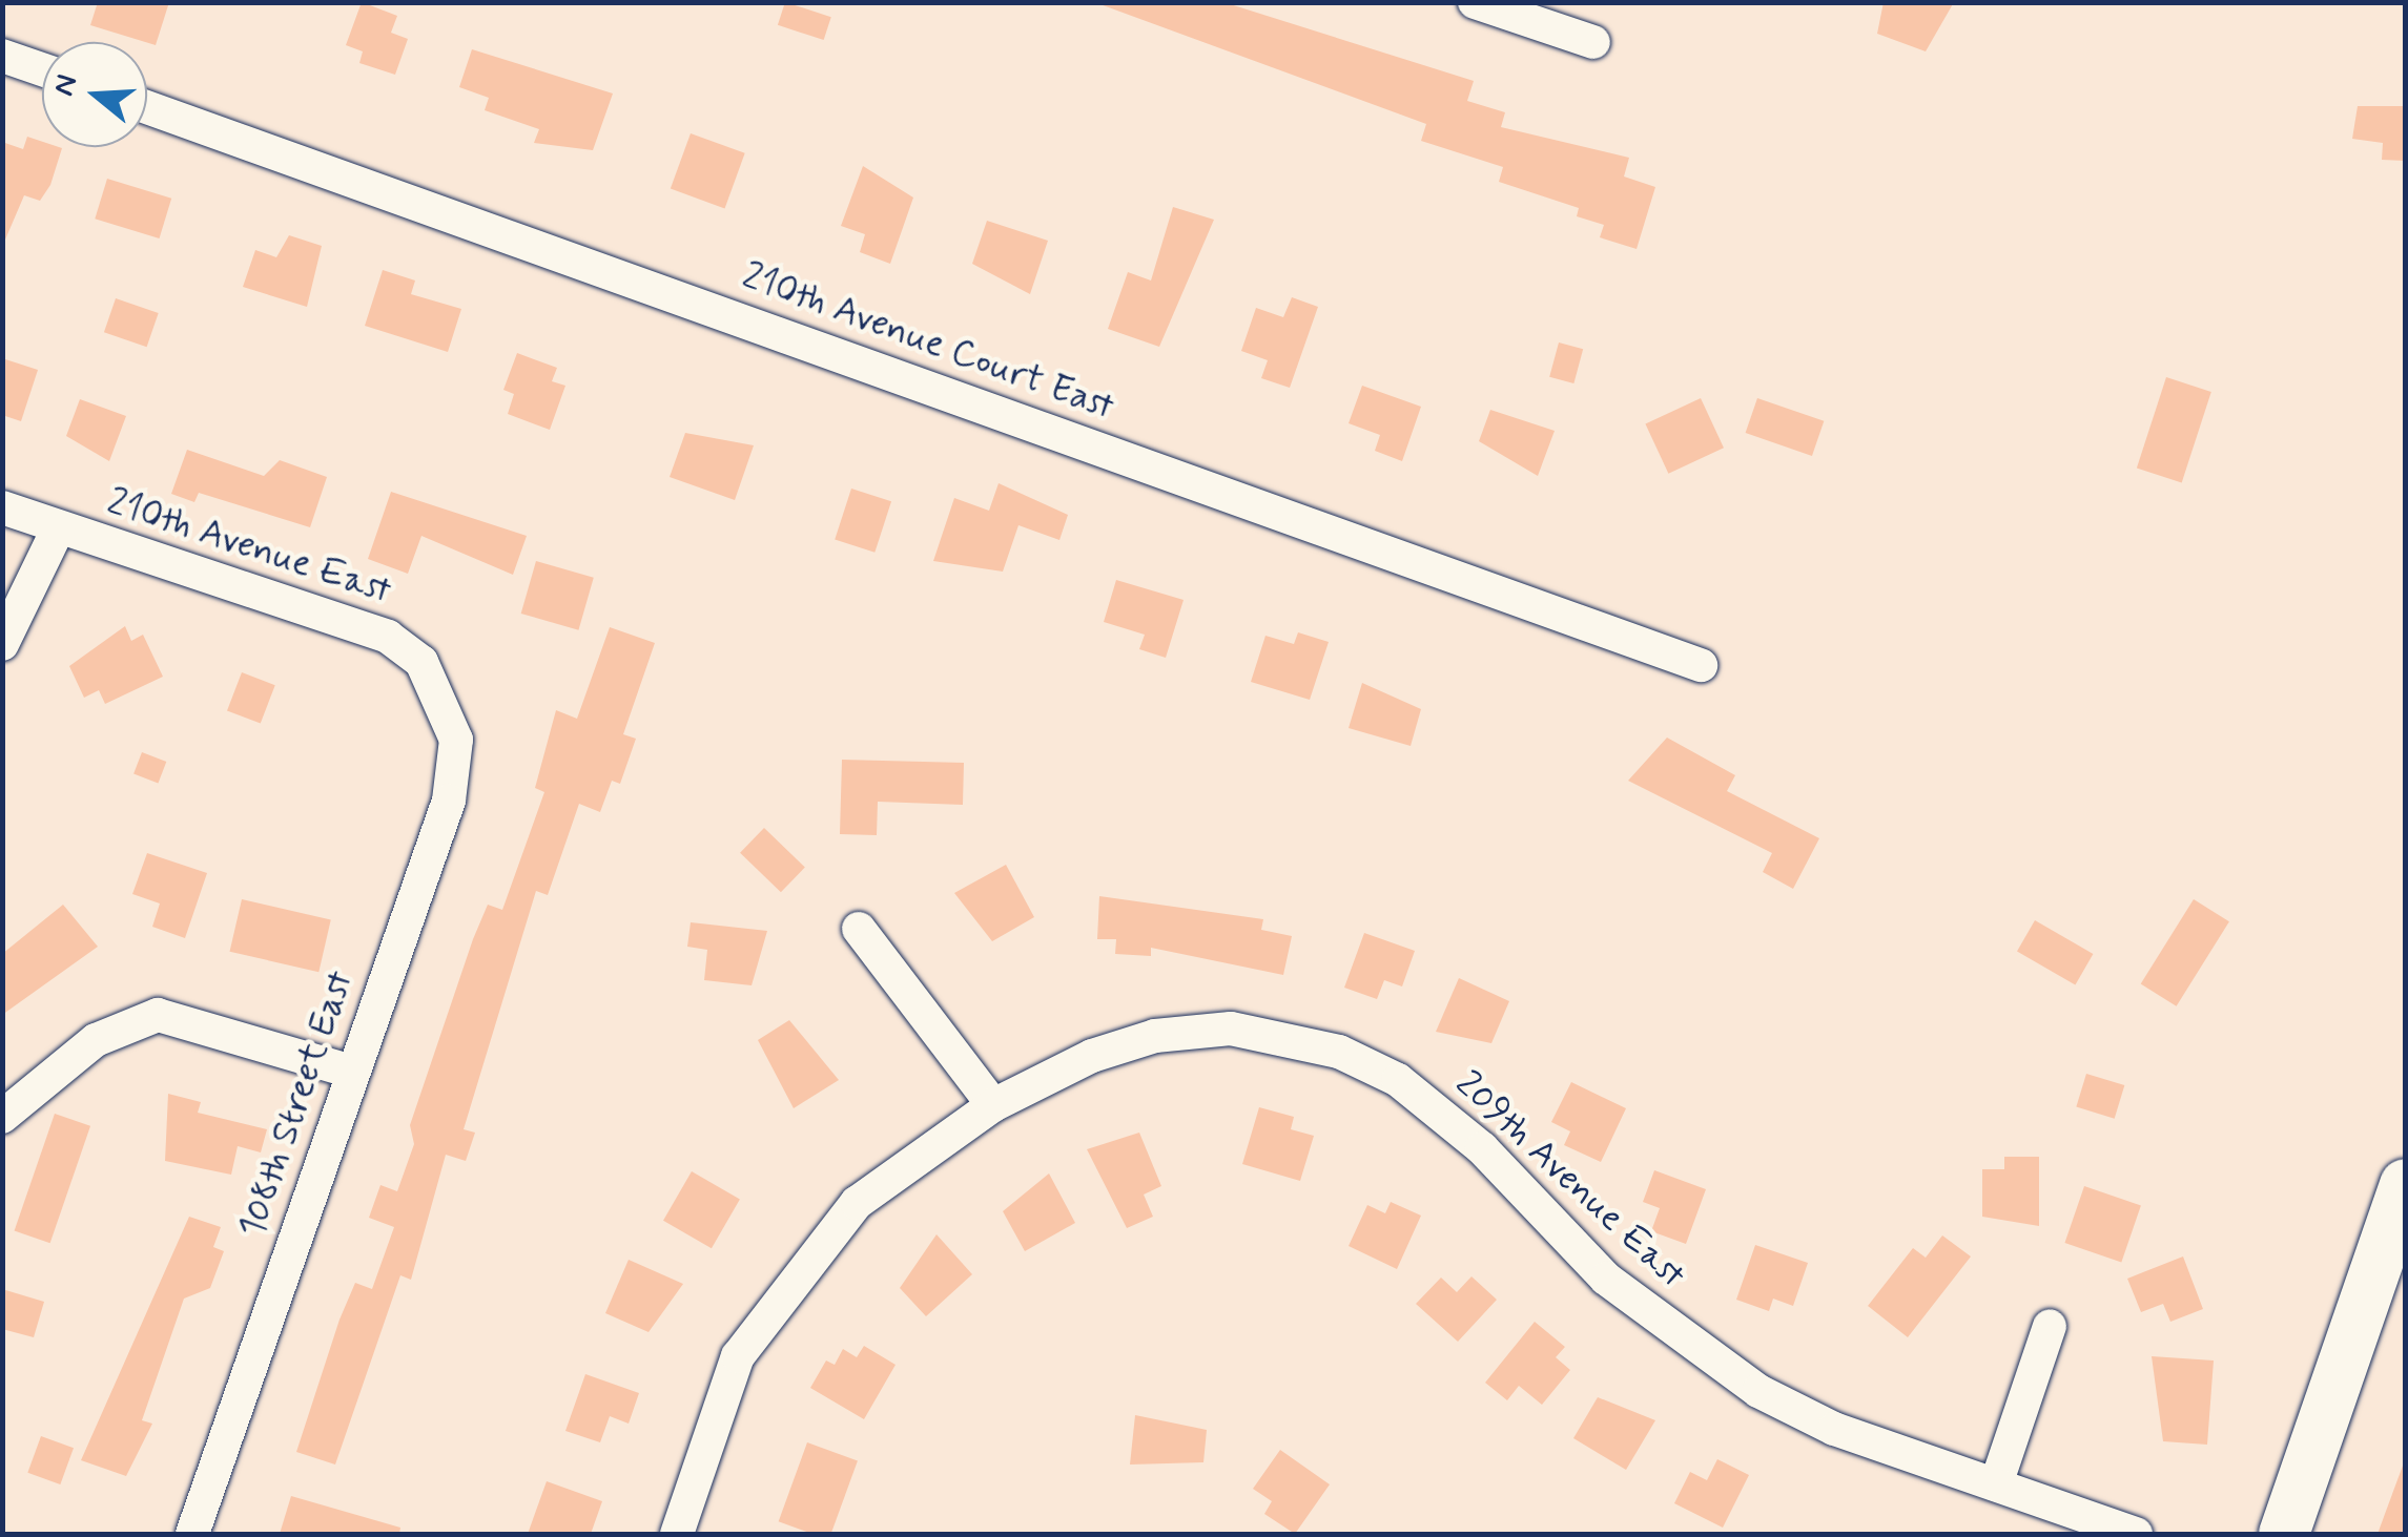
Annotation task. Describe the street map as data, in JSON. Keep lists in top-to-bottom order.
{
  "streets": {
    "street": [
      "210th Avenue Court East",
      "210th Avenue East",
      "108th Street East",
      "209th Avenue East"
    ]
  },
  "crossings": [
    ["210th Avenue East", "108th Street East"]
  ],
  "north": "left"
}
